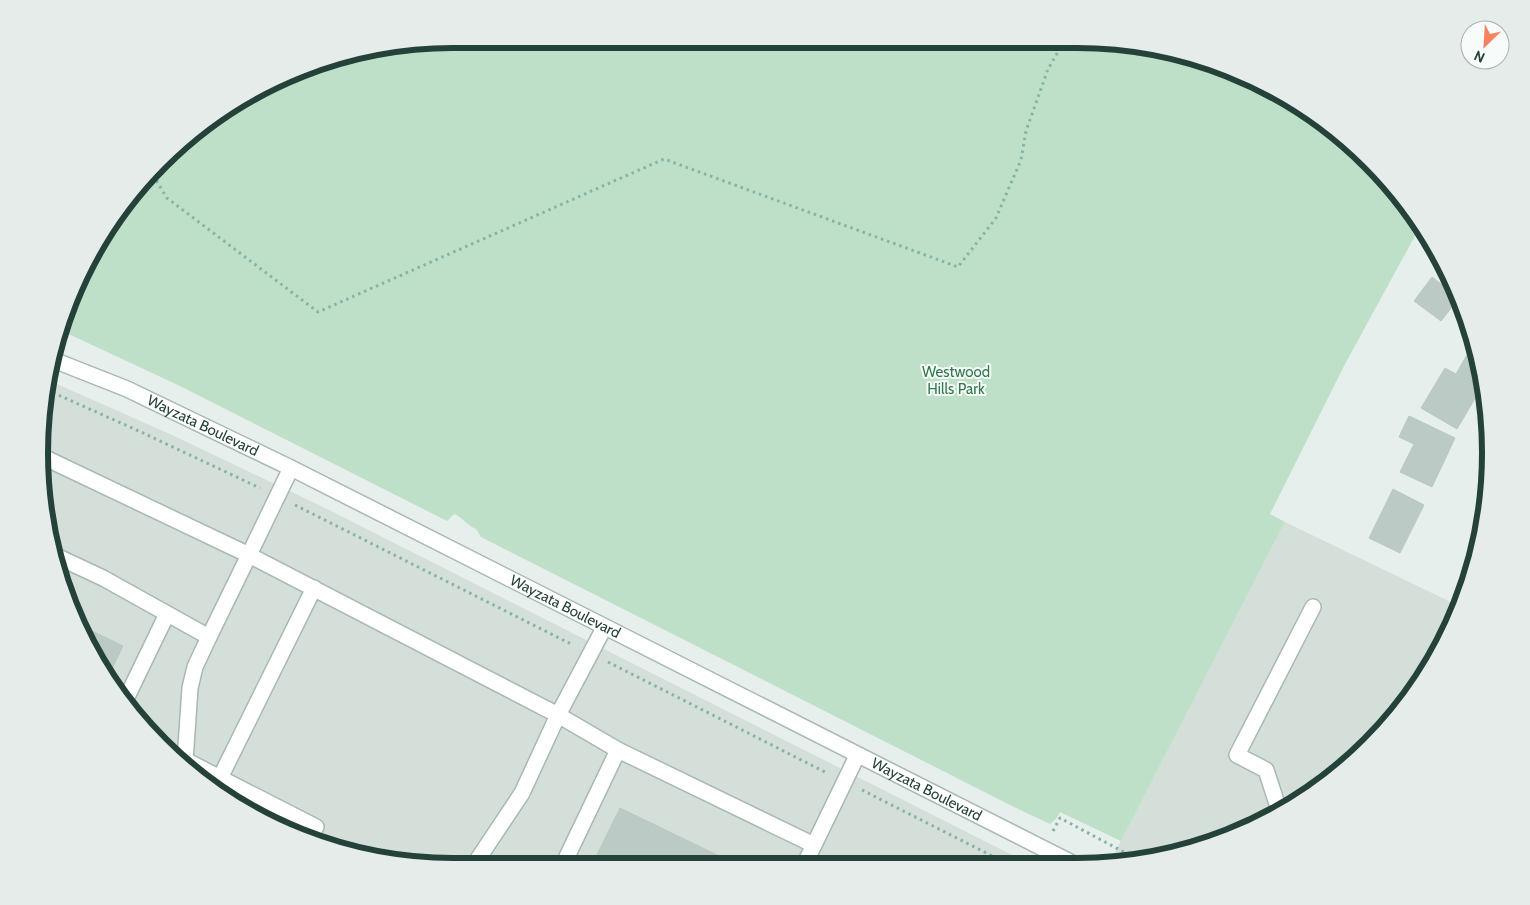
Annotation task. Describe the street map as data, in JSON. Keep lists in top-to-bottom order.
{
  "streets": {
    "street": ["Wayzata Boulevard"]
  },
  "parks": ["Westwood Hills Park"],
  "north": "bottom left"
}
